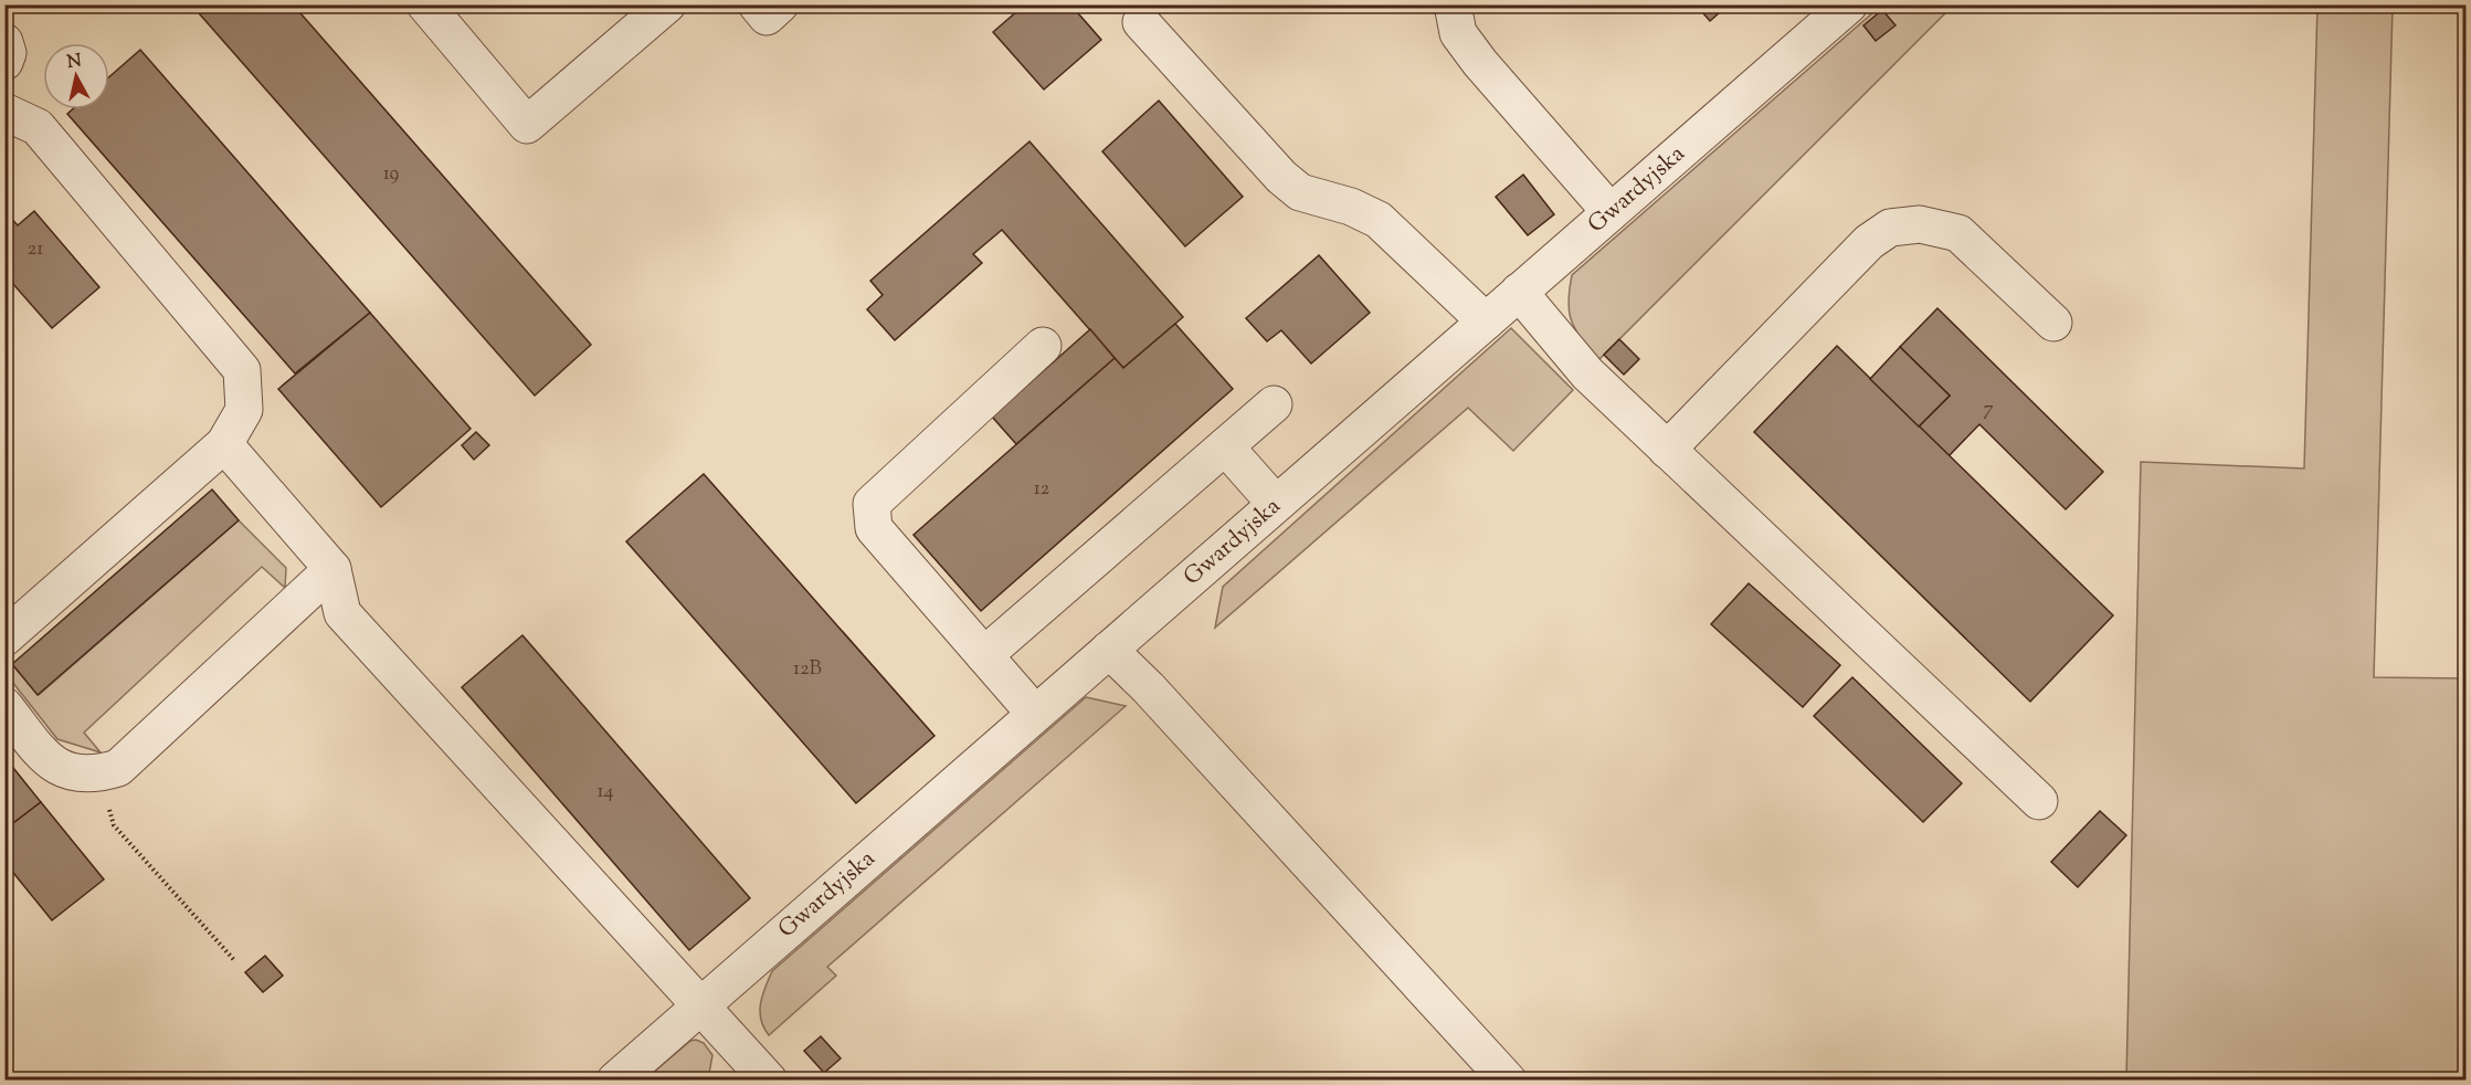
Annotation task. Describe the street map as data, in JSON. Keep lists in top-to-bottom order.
{
  "streets": {
    "street": ["Gwardyjska"]
  },
  "house_numbers": [
    "19",
    "21",
    "7",
    "12",
    "12B",
    "14"
  ],
  "north": "top"
}
